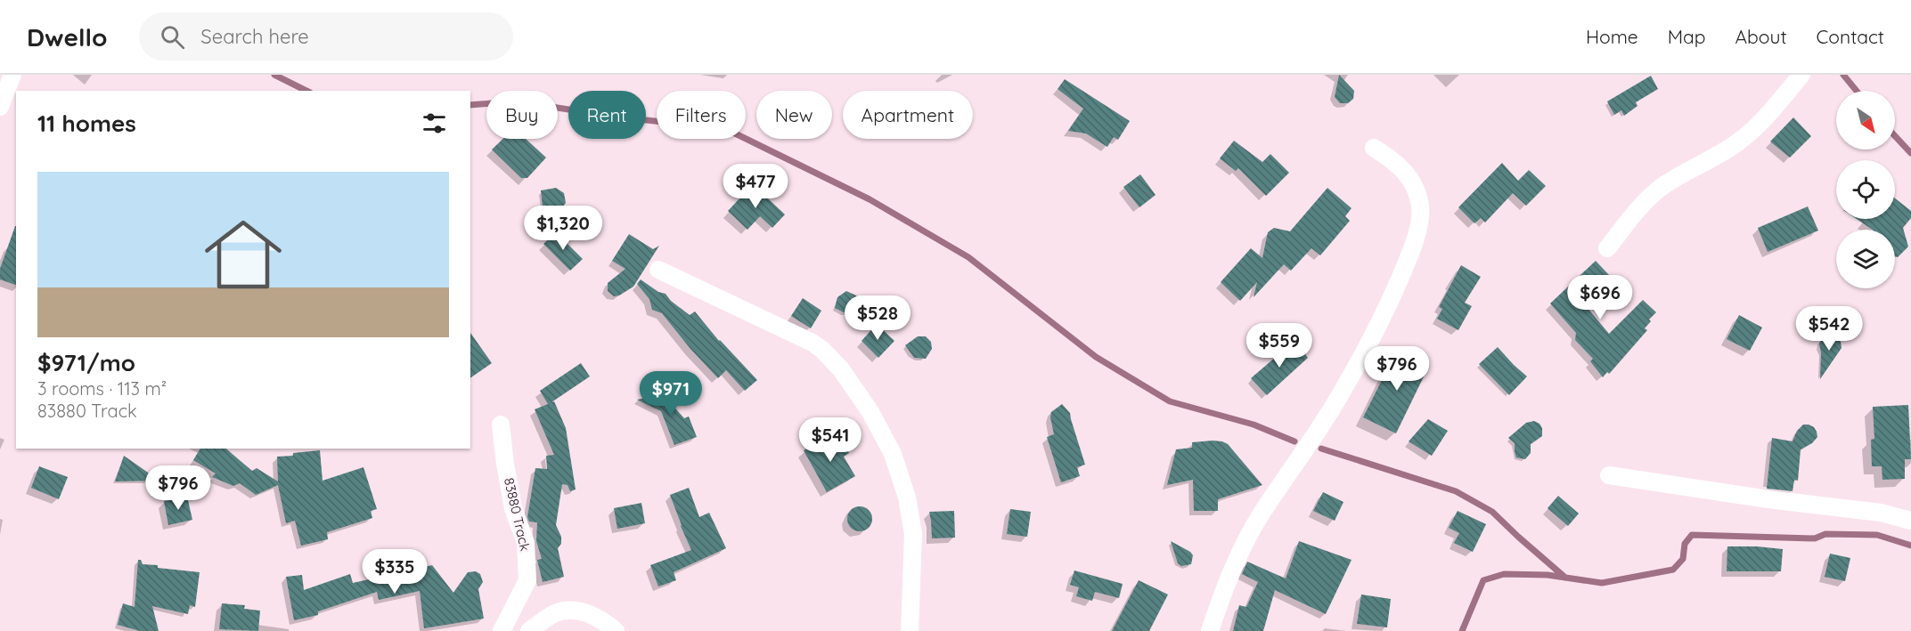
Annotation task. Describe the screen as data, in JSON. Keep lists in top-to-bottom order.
{
  "streets": {
    "street": ["83880 Track"]
  },
  "north": "bottom right",
  "page": {
    "header": "Dwello",
    "search": "Search here",
    "nav": [
      "Home",
      "Map",
      "About",
      "Contact"
    ],
    "chip": [
      "Buy",
      "Rent",
      "Filters",
      "New",
      "Apartment"
    ],
    "heading": "11 homes",
    "list": [
      {
        "name": "$971/mo",
        "note": "3 rooms · 113 m² · 83880 Track"
      }
    ],
    "price": [
      "$477",
      "$1,320",
      "$696",
      "$528",
      "$542",
      "$559",
      "$796",
      "$971",
      "$541",
      "$796",
      "$335"
    ]
  }
}
